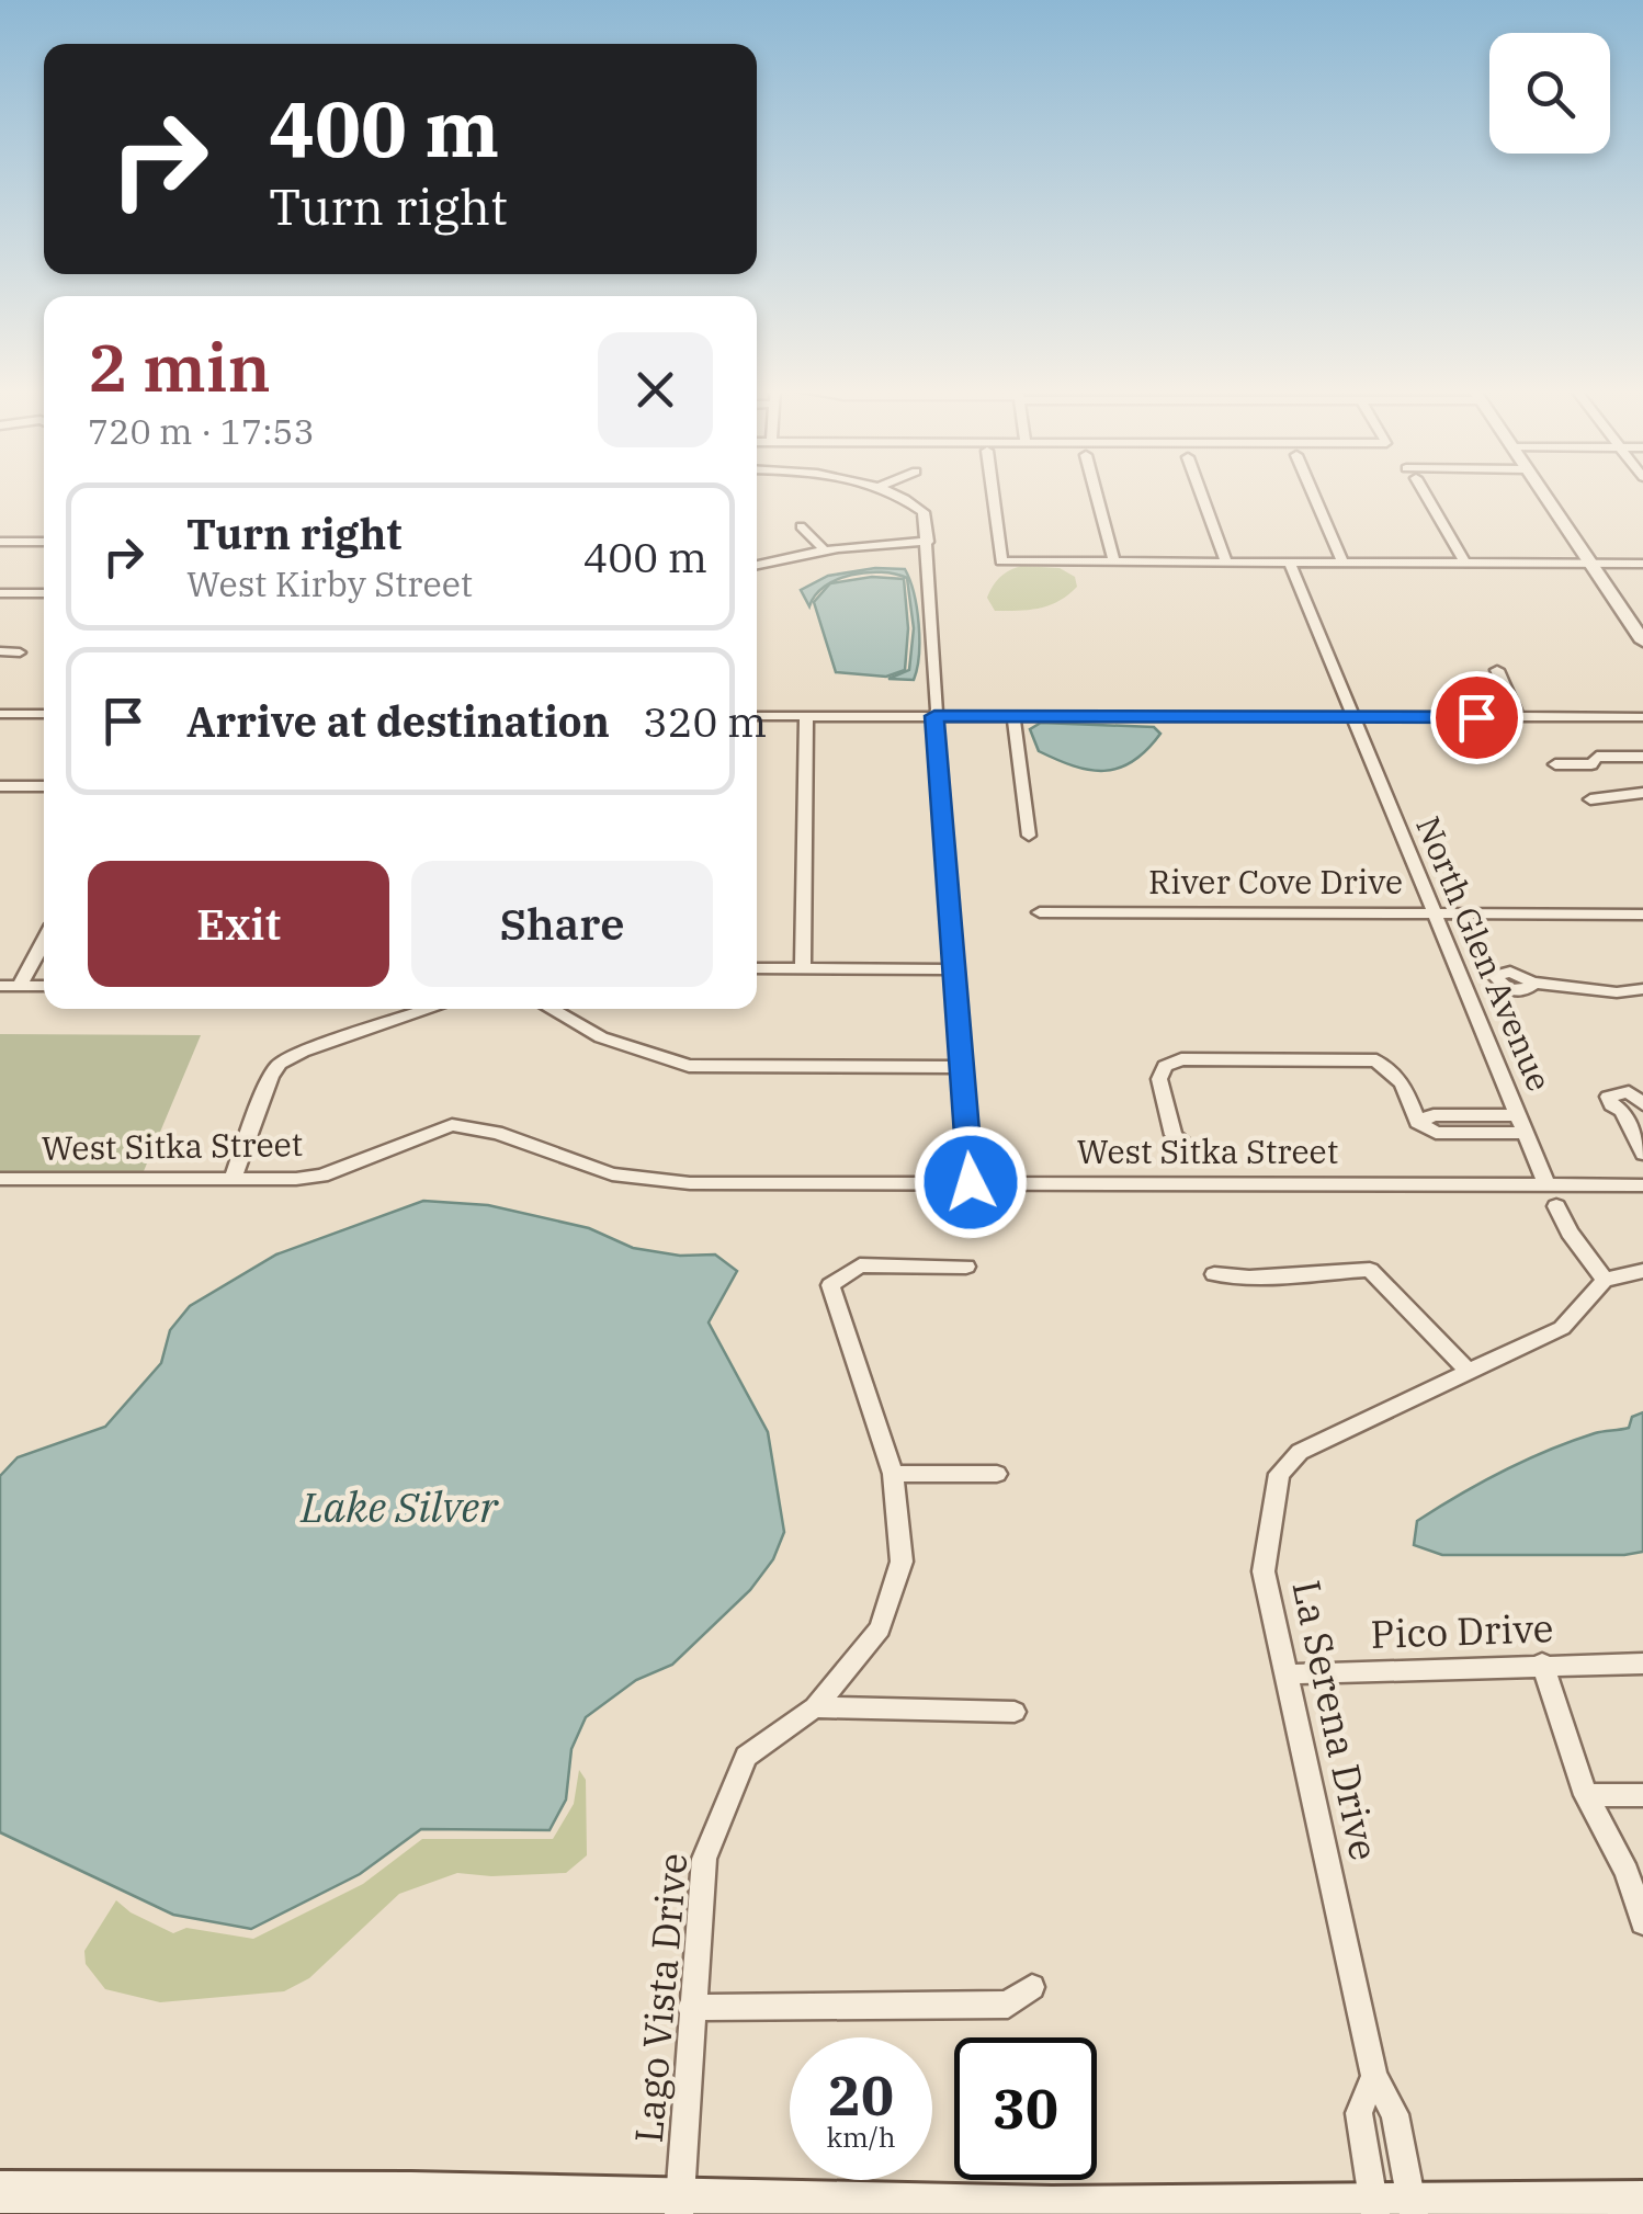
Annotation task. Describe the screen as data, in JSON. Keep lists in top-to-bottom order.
{
  "streets": {
    "street": [
      "River Cove Drive",
      "North Glen Avenue",
      "West Sitka Street",
      "Pico Drive",
      "La Serena Drive",
      "Lago Vista Drive"
    ]
  },
  "crossings": [
    ["River Cove Drive", "North Glen Avenue"],
    ["North Glen Avenue", "West Sitka Street"],
    ["Pico Drive", "La Serena Drive"]
  ],
  "water": ["Lake Silver"],
  "page": {
    "turn": ["400 m", "Turn right"],
    "heading": ["2 min", "720 m · 17:53"],
    "list": [
      {
        "name": "Turn right",
        "note": "West Kirby Street",
        "value": "400 m"
      },
      {
        "name": "Arrive at destination",
        "value": "320 m"
      }
    ],
    "buttons": ["Exit", "Share"],
    "speed": "20 km/h",
    "limit": "30"
  }
}
